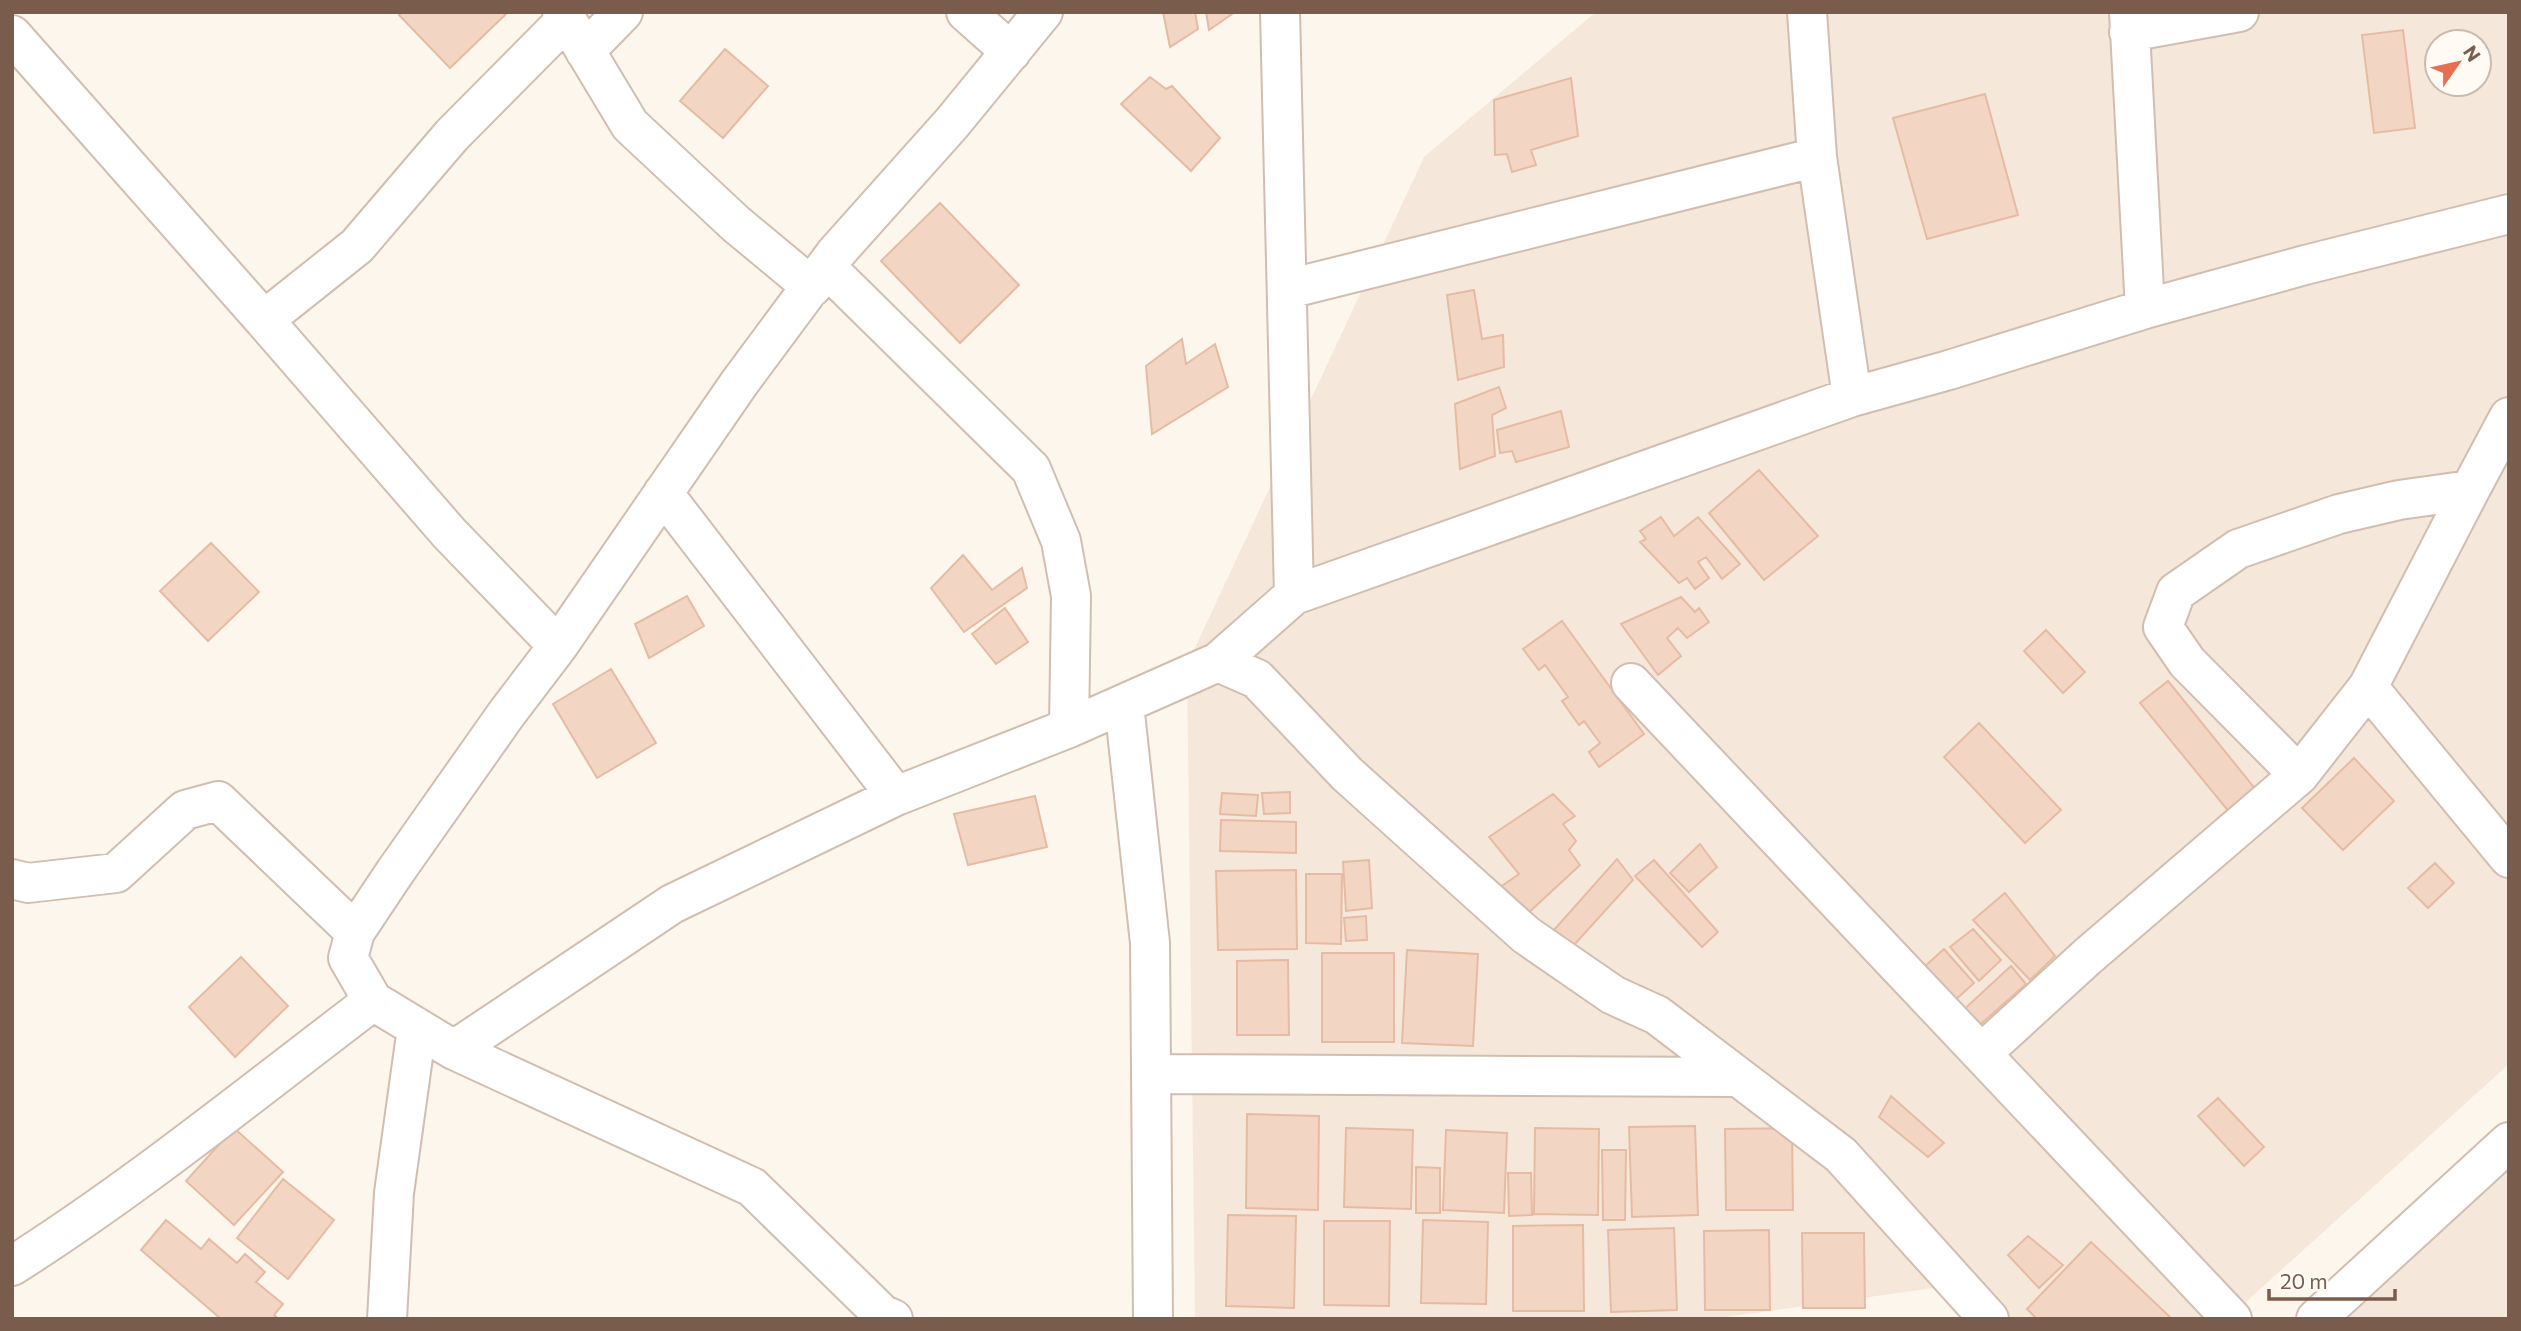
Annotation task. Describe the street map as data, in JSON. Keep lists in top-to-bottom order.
{
  "scale_bar": "20 m",
  "north": "top right"
}
